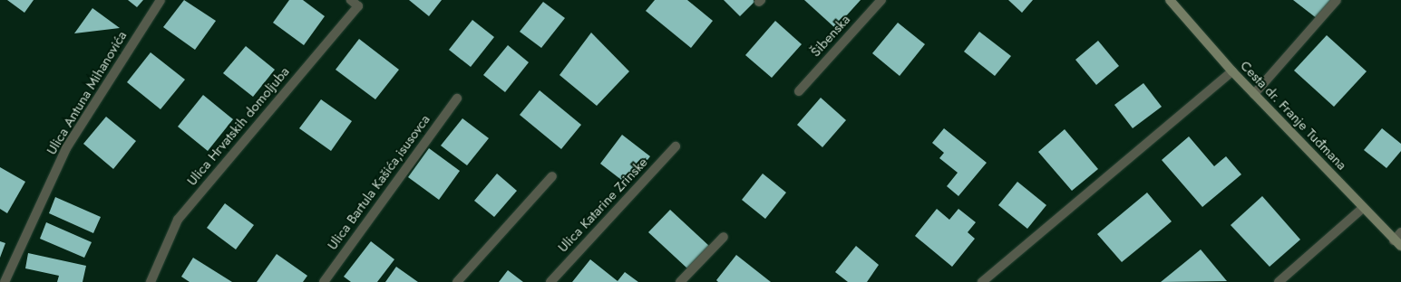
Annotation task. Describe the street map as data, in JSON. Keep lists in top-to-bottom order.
{
  "streets": {
    "main road": ["Cesta dr. Franje Tuđmana"],
    "street": [
      "Šibenska",
      "Ulica Antuna Mihanovića",
      "Ulica Hrvatskih domoljuba",
      "Ulica Bartula Kašića,isusovca",
      "Ulica Katarine Zrinske"
    ]
  }
}
